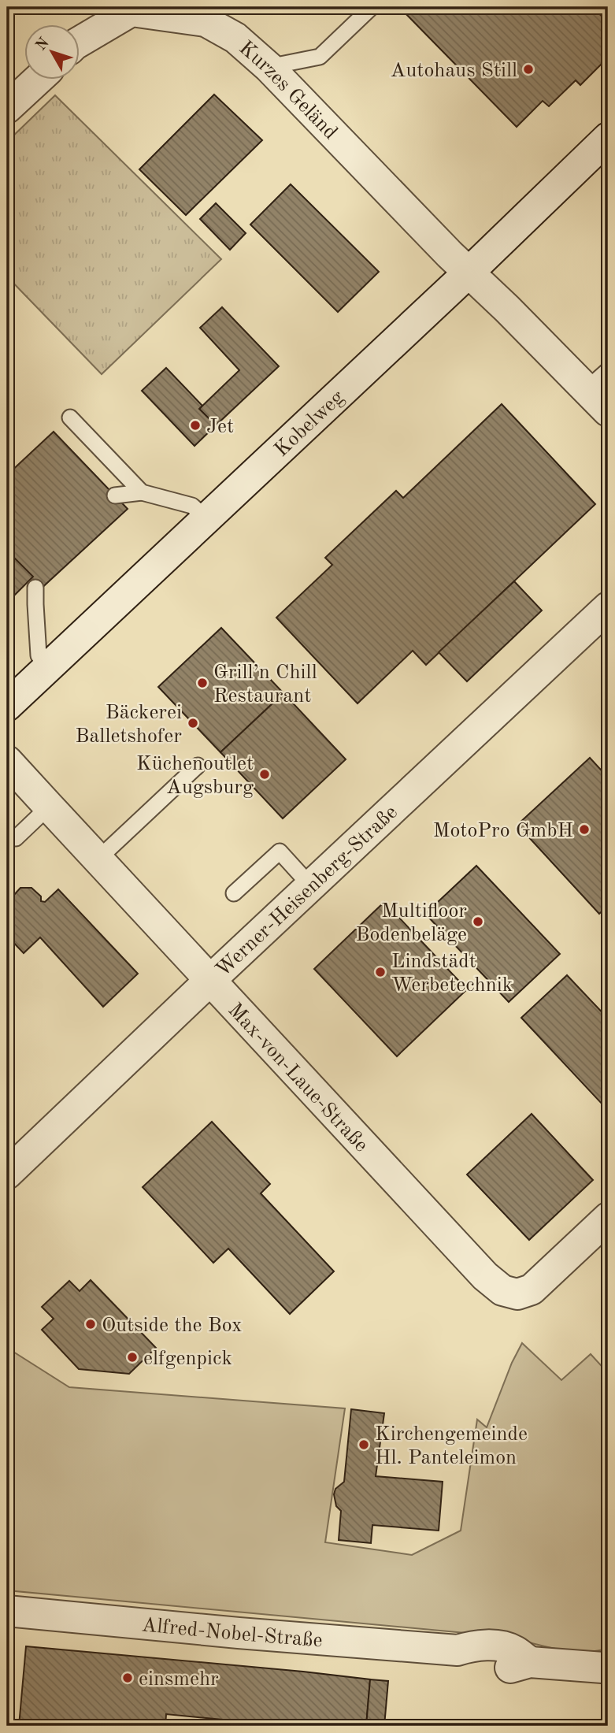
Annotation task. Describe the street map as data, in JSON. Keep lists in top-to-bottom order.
{
  "streets": {
    "street": [
      "Kurzes Geländ",
      "Kobelweg",
      "Werner-Heisenberg-Straße",
      "Max-von-Laue-Straße",
      "Alfred-Nobel-Straße"
    ]
  },
  "crossings": [
    ["Kurzes Geländ", "Kobelweg"],
    ["Werner-Heisenberg-Straße", "Max-von-Laue-Straße"]
  ],
  "places": [
    "Autohaus Still",
    "Jet",
    "Grill’n Chill Restaurant",
    "Bäckerei Balletshofer",
    "Küchenoutlet Augsburg",
    "MotoPro GmbH",
    "Multifloor Bodenbeläge",
    "Lindstädt Werbetechnik",
    "Outside the Box",
    "elfgenpick",
    "Kirchengemeinde Hl. Panteleimon",
    "einsmehr"
  ],
  "north": "top left"
}
